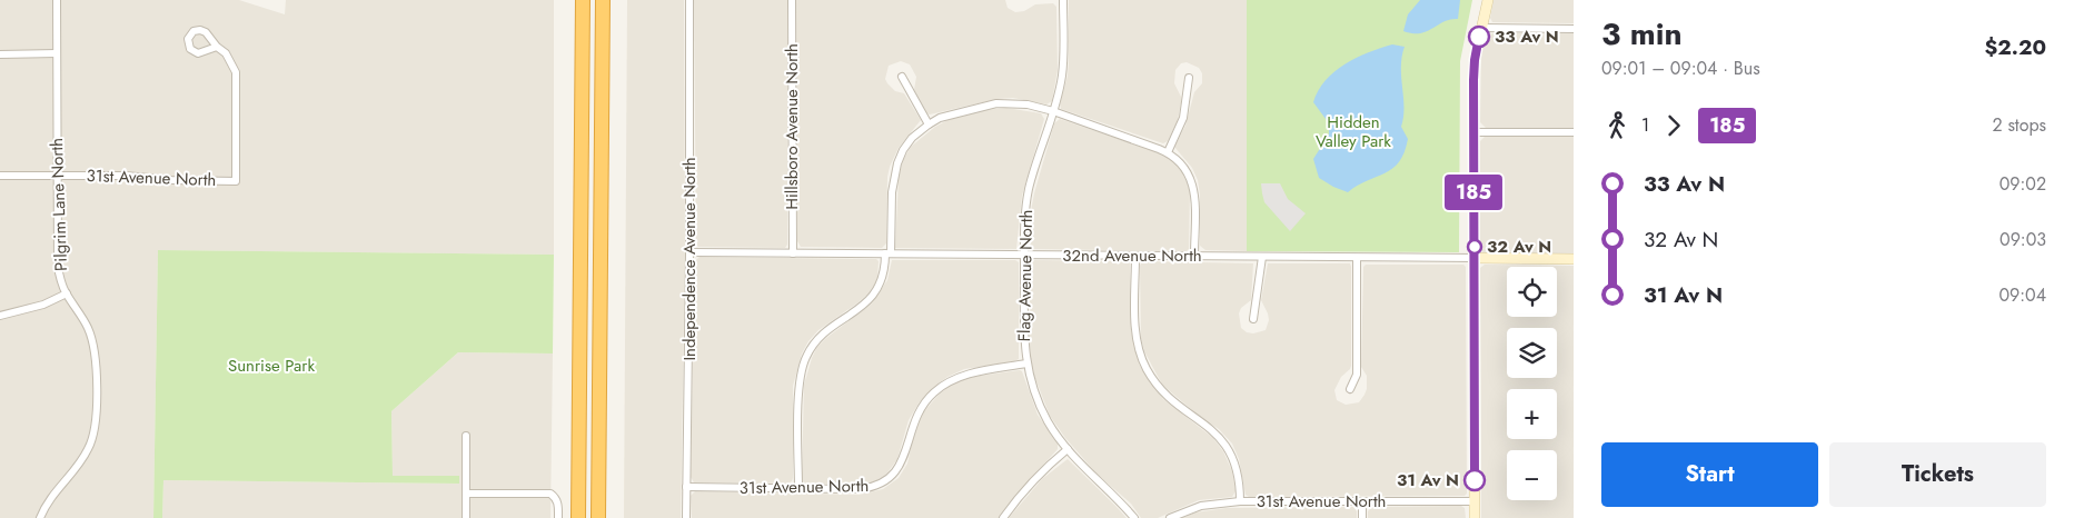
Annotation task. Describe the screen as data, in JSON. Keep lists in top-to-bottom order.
{
  "streets": {
    "street": [
      "Hillsboro Avenue North",
      "31st Avenue North",
      "Pilgrim Lane North",
      "32nd Avenue North",
      "Independence Avenue North",
      "Flag Avenue North"
    ]
  },
  "crossings": [
    ["Hillsboro Avenue North", "32nd Avenue North"],
    ["31st Avenue North", "Pilgrim Lane North"],
    ["31st Avenue North", "Independence Avenue North"],
    ["31st Avenue North", "Flag Avenue North"],
    ["32nd Avenue North", "Independence Avenue North"],
    ["32nd Avenue North", "Flag Avenue North"]
  ],
  "parks": ["Hidden Valley Park", "Sunrise Park"],
  "places": ["33 Av N", "32 Av N", "31 Av N"],
  "lines": ["bus line 185"],
  "page": {
    "on_map": "185",
    "heading": ["3 min", "09:01 – 09:04 · Bus", "$2.20"],
    "legs": ["1", "185", "2 stops"],
    "list": [
      {
        "name": "33 Av N",
        "value": "09:02"
      },
      {
        "name": "32 Av N",
        "value": "09:03"
      },
      {
        "name": "31 Av N",
        "value": "09:04"
      }
    ],
    "map_buttons": ["+", "−"],
    "buttons": ["Start", "Tickets"]
  }
}
